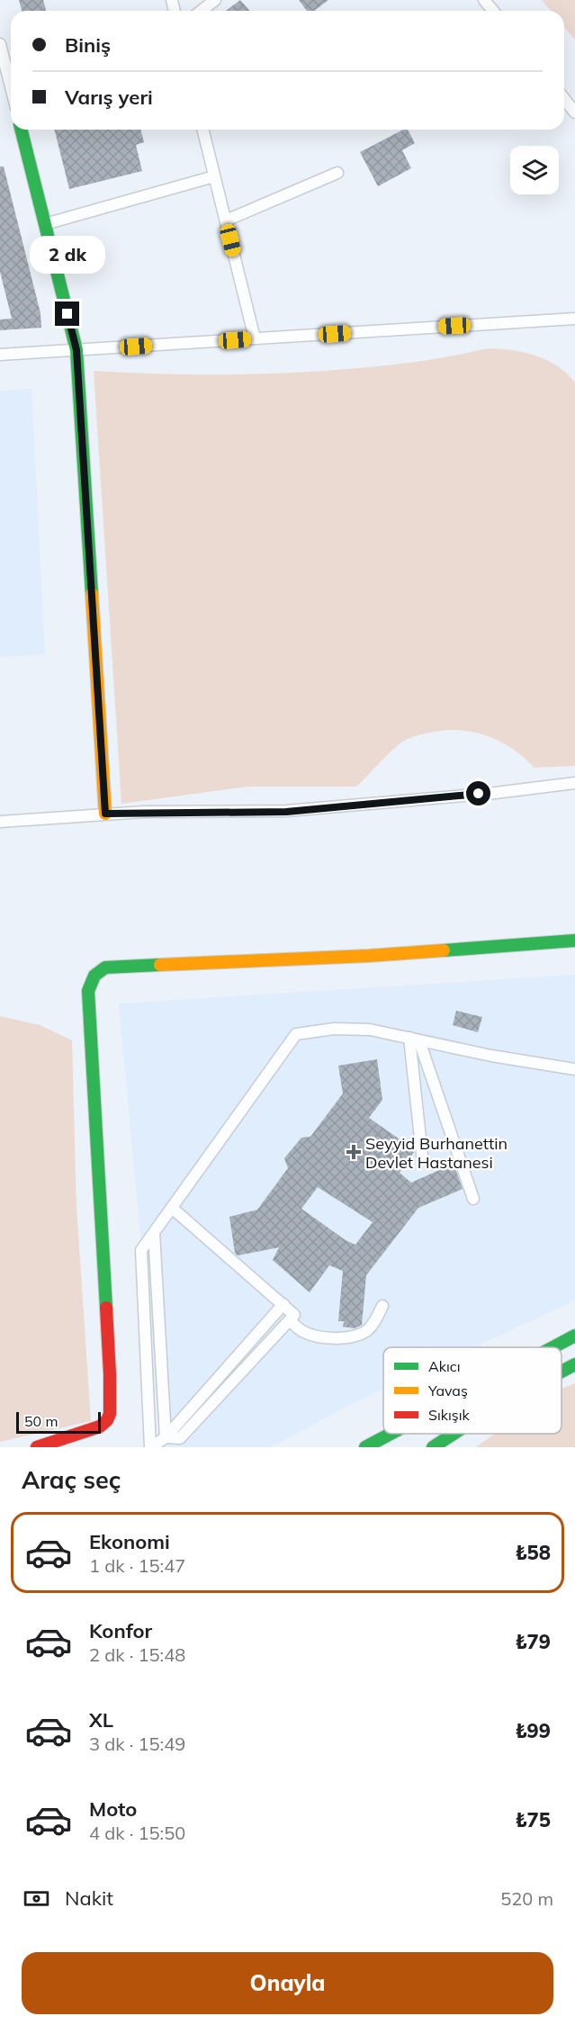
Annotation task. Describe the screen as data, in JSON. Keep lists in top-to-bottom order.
{
  "places": {
    "health": ["Seyyid Burhanettin Devlet Hastanesi"]
  },
  "legend": ["Akıcı", "Yavaş", "Sıkışık"],
  "scale_bar": "50 m",
  "page": {
    "banner": ["Biniş", "Varış yeri"],
    "bubble": "2 dk",
    "scale": "50 m",
    "heading": "Araç seç",
    "list": [
      {
        "name": "Ekonomi",
        "note": "1 dk · 15:47",
        "value": "₺58"
      },
      {
        "name": "Konfor",
        "note": "2 dk · 15:48",
        "value": "₺79"
      },
      {
        "name": "XL",
        "note": "3 dk · 15:49",
        "value": "₺99"
      },
      {
        "name": "Moto",
        "note": "4 dk · 15:50",
        "value": "₺75"
      }
    ],
    "pay": ["Nakit", "520 m"],
    "buttons": "Onayla"
  }
}
